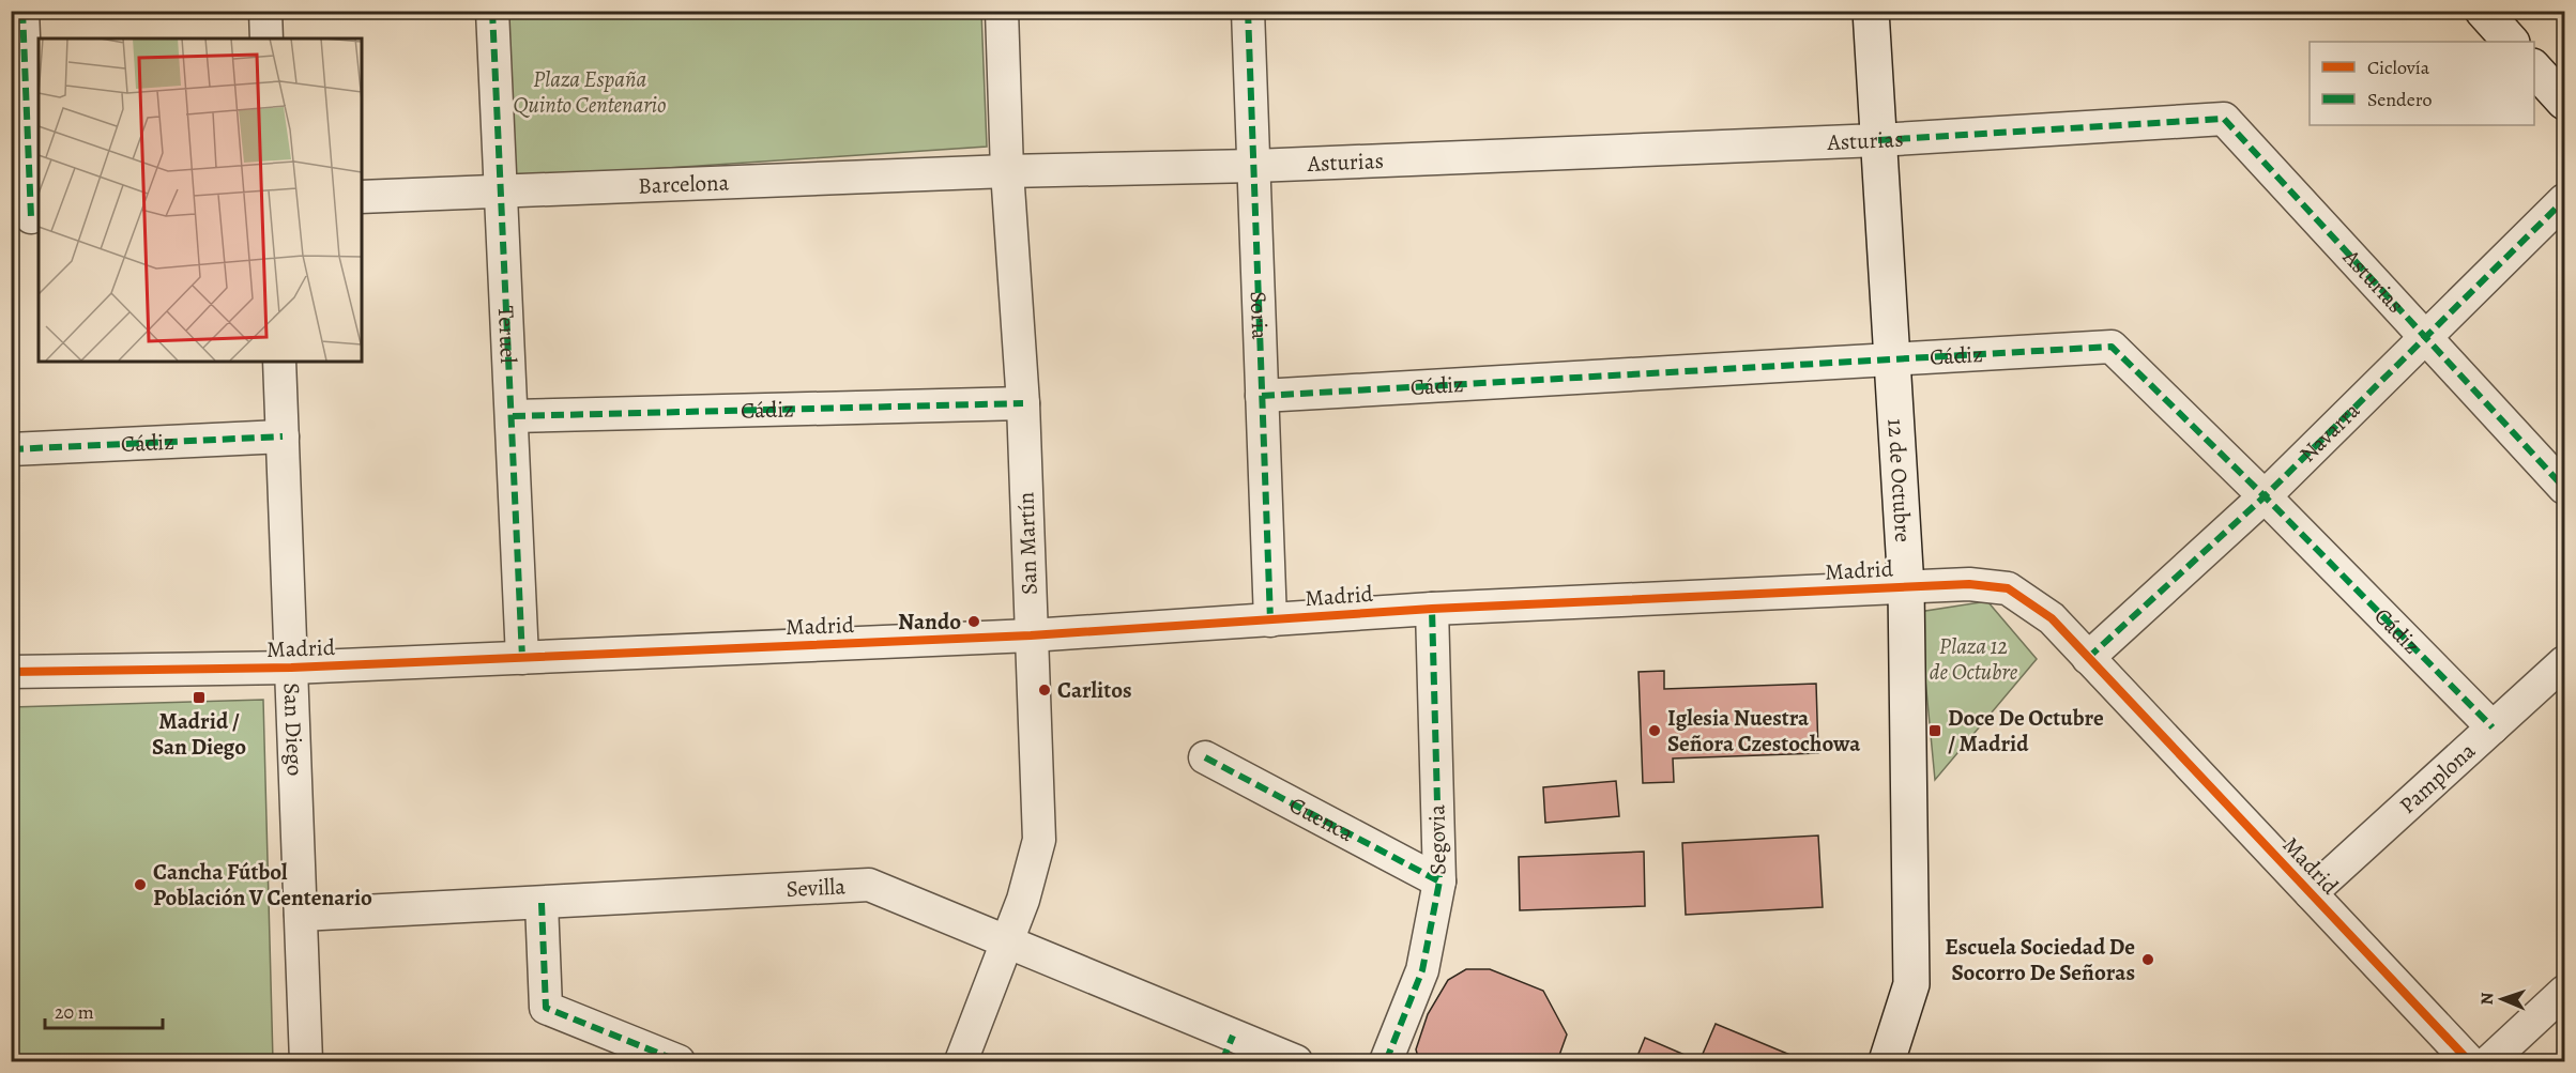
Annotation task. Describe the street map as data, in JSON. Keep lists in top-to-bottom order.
{
  "streets": {
    "street": [
      "Asturias",
      "Barcelona",
      "Soria",
      "Teruel",
      "Cádiz",
      "Navarra",
      "12 de Octubre",
      "San Martín",
      "Madrid",
      "San Diego",
      "Pamplona",
      "Cuenca",
      "Segovia",
      "Sevilla"
    ]
  },
  "crossings": [
    ["Asturias", "Barcelona"],
    ["Asturias", "Soria"],
    ["Asturias", "Navarra"],
    ["Asturias", "12 de Octubre"],
    ["Asturias", "San Martín"],
    ["Barcelona", "Teruel"],
    ["Barcelona", "San Martín"],
    ["Soria", "Cádiz"],
    ["Soria", "Madrid"],
    ["Teruel", "Cádiz"],
    ["Teruel", "Madrid"],
    ["Cádiz", "Navarra"],
    ["Cádiz", "12 de Octubre"],
    ["Cádiz", "San Martín"],
    ["Cádiz", "San Diego"],
    ["Cádiz", "Pamplona"],
    ["Navarra", "Madrid"],
    ["12 de Octubre", "Madrid"],
    ["San Martín", "Madrid"],
    ["San Martín", "Sevilla"],
    ["Madrid", "San Diego"],
    ["Madrid", "Pamplona"],
    ["Madrid", "Segovia"],
    ["San Diego", "Sevilla"],
    ["Cuenca", "Segovia"]
  ],
  "parks": ["Plaza España Quinto Centenario", "Plaza 12 de Octubre"],
  "places": {
    "other": [
      "Nando",
      "Carlitos",
      "Iglesia Nuestra Señora Czestochowa",
      "Cancha Fútbol Población V Centenario",
      "Escuela Sociedad De Socorro De Señoras"
    ],
    "transit": ["Madrid / San Diego", "Doce De Octubre / Madrid"]
  },
  "legend": ["Ciclovía", "Sendero"],
  "scale_bar": "20 m",
  "north": "left"
}
